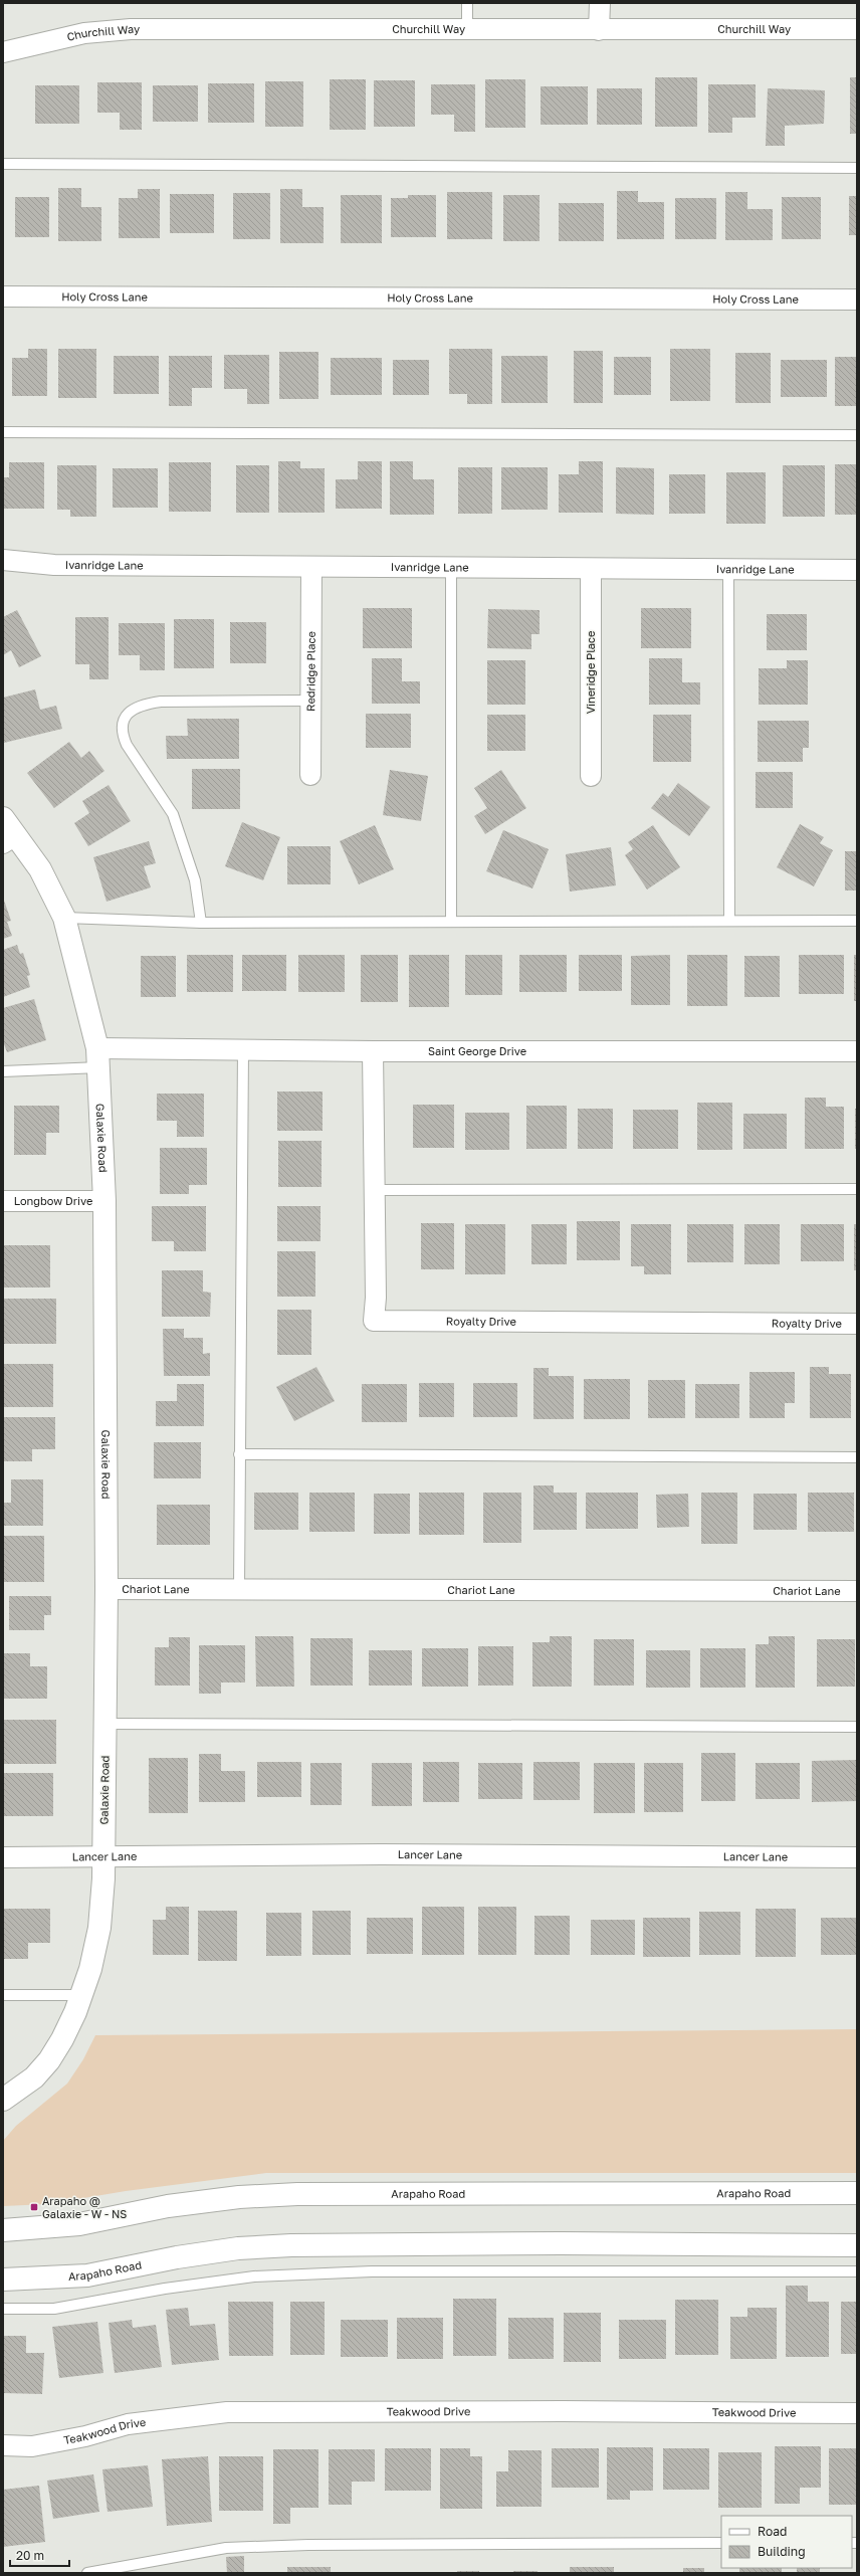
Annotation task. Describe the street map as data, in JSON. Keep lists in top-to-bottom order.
{
  "streets": {
    "main road": ["Galaxie Road", "Arapaho Road"],
    "street": [
      "Churchill Way",
      "Holy Cross Lane",
      "Ivanridge Lane",
      "Redridge Place",
      "Vineridge Place",
      "Saint George Drive",
      "Longbow Drive",
      "Royalty Drive",
      "Chariot Lane",
      "Lancer Lane",
      "Teakwood Drive"
    ]
  },
  "crossings": [
    ["Ivanridge Lane", "Redridge Place"],
    ["Ivanridge Lane", "Vineridge Place"],
    ["Saint George Drive", "Galaxie Road"],
    ["Saint George Drive", "Royalty Drive"],
    ["Galaxie Road", "Longbow Drive"],
    ["Galaxie Road", "Chariot Lane"],
    ["Galaxie Road", "Lancer Lane"]
  ],
  "places": {
    "transit": ["Arapaho @ Galaxie - W - NS"]
  },
  "legend": ["Road", "Building"],
  "scale_bar": "20 m"
}
